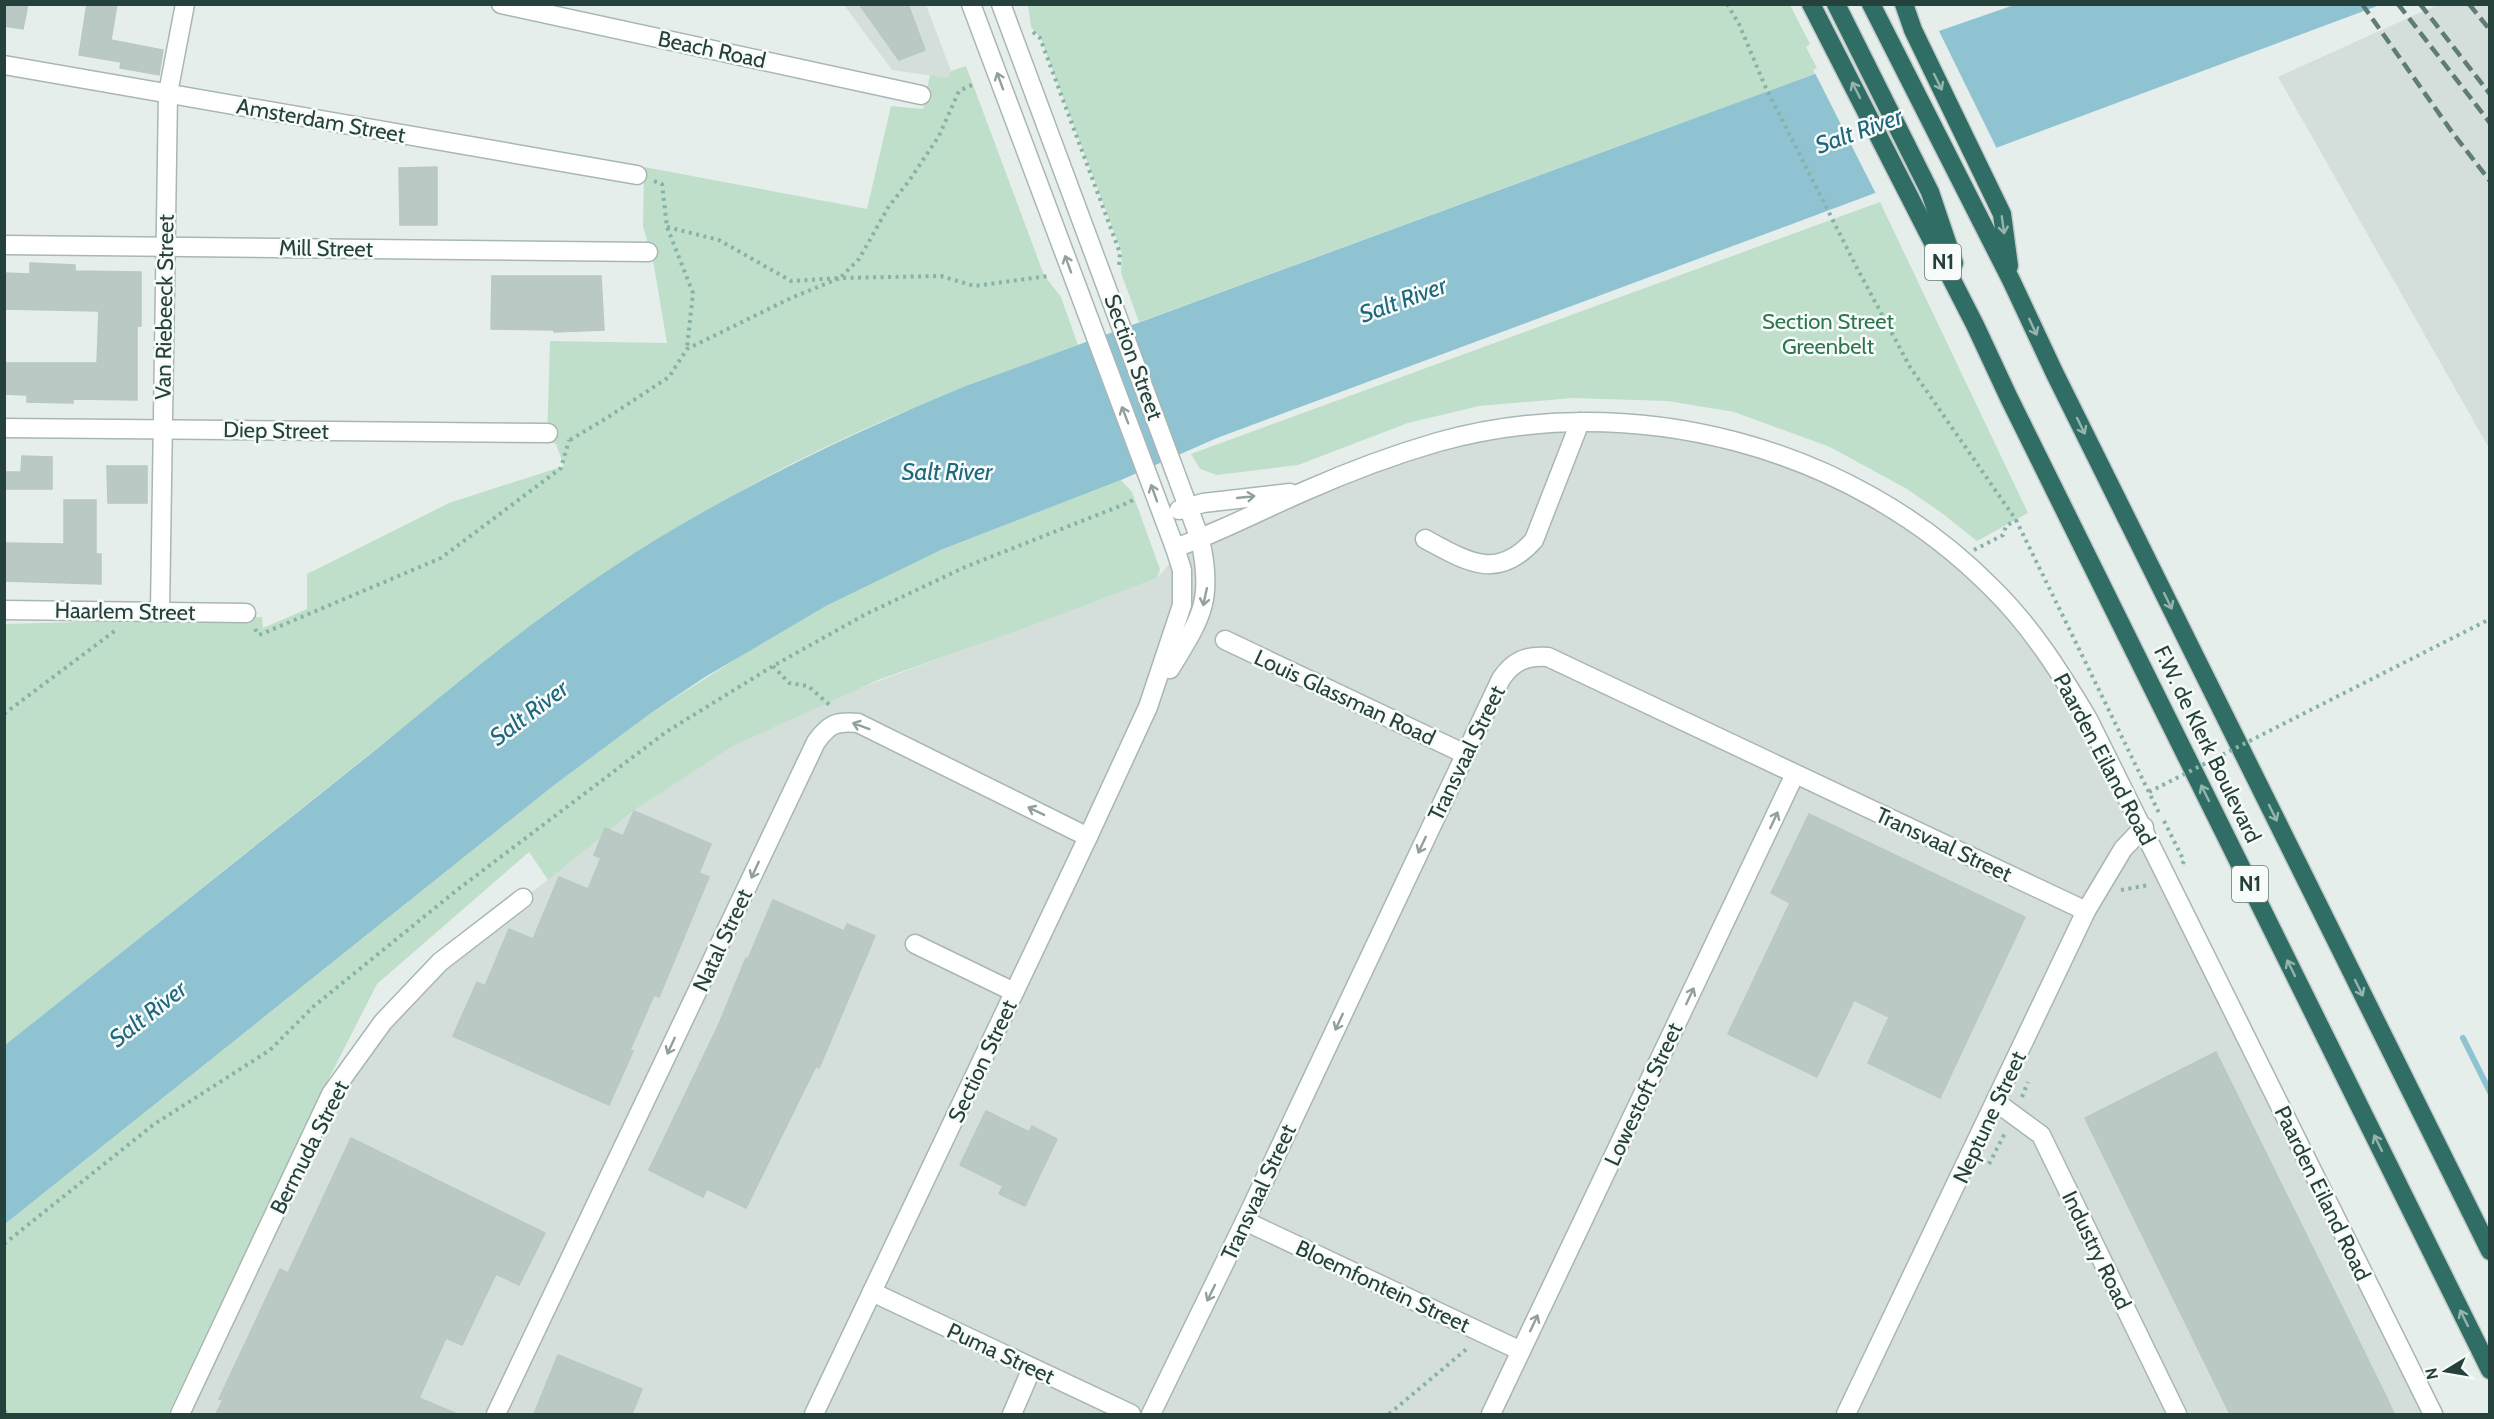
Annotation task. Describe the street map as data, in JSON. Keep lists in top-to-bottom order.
{
  "streets": {
    "highway": ["N1", "F.W. de Klerk Boulevard"],
    "street": [
      "Beach Road",
      "Amsterdam Street",
      "Mill Street",
      "Van Riebeeck Street",
      "Section Street",
      "Diep Street",
      "Haarlem Street",
      "Louis Glassman Road",
      "Transvaal Street",
      "Paarden Eiland Road",
      "Natal Street",
      "Lowestoft Street",
      "Neptune Street",
      "Bermuda Street",
      "Industry Road",
      "Bloemfontein Street",
      "Puma Street"
    ]
  },
  "crossings": [
    ["Amsterdam Street", "Van Riebeeck Street"],
    ["Mill Street", "Van Riebeeck Street"],
    ["N1", "F.W. de Klerk Boulevard"],
    ["Van Riebeeck Street", "Diep Street"],
    ["Van Riebeeck Street", "Haarlem Street"],
    ["Section Street", "Paarden Eiland Road"],
    ["Section Street", "Natal Street"],
    ["Section Street", "Puma Street"],
    ["Louis Glassman Road", "Transvaal Street"],
    ["Transvaal Street", "Lowestoft Street"],
    ["Transvaal Street", "Neptune Street"],
    ["Transvaal Street", "Bloemfontein Street"],
    ["Paarden Eiland Road", "Neptune Street"],
    ["Lowestoft Street", "Bloemfontein Street"],
    ["Neptune Street", "Industry Road"]
  ],
  "one_way": ["Transvaal Street", "Lowestoft Street"],
  "water": ["Salt River"],
  "parks": ["Section Street Greenbelt"],
  "north": "left"
}
